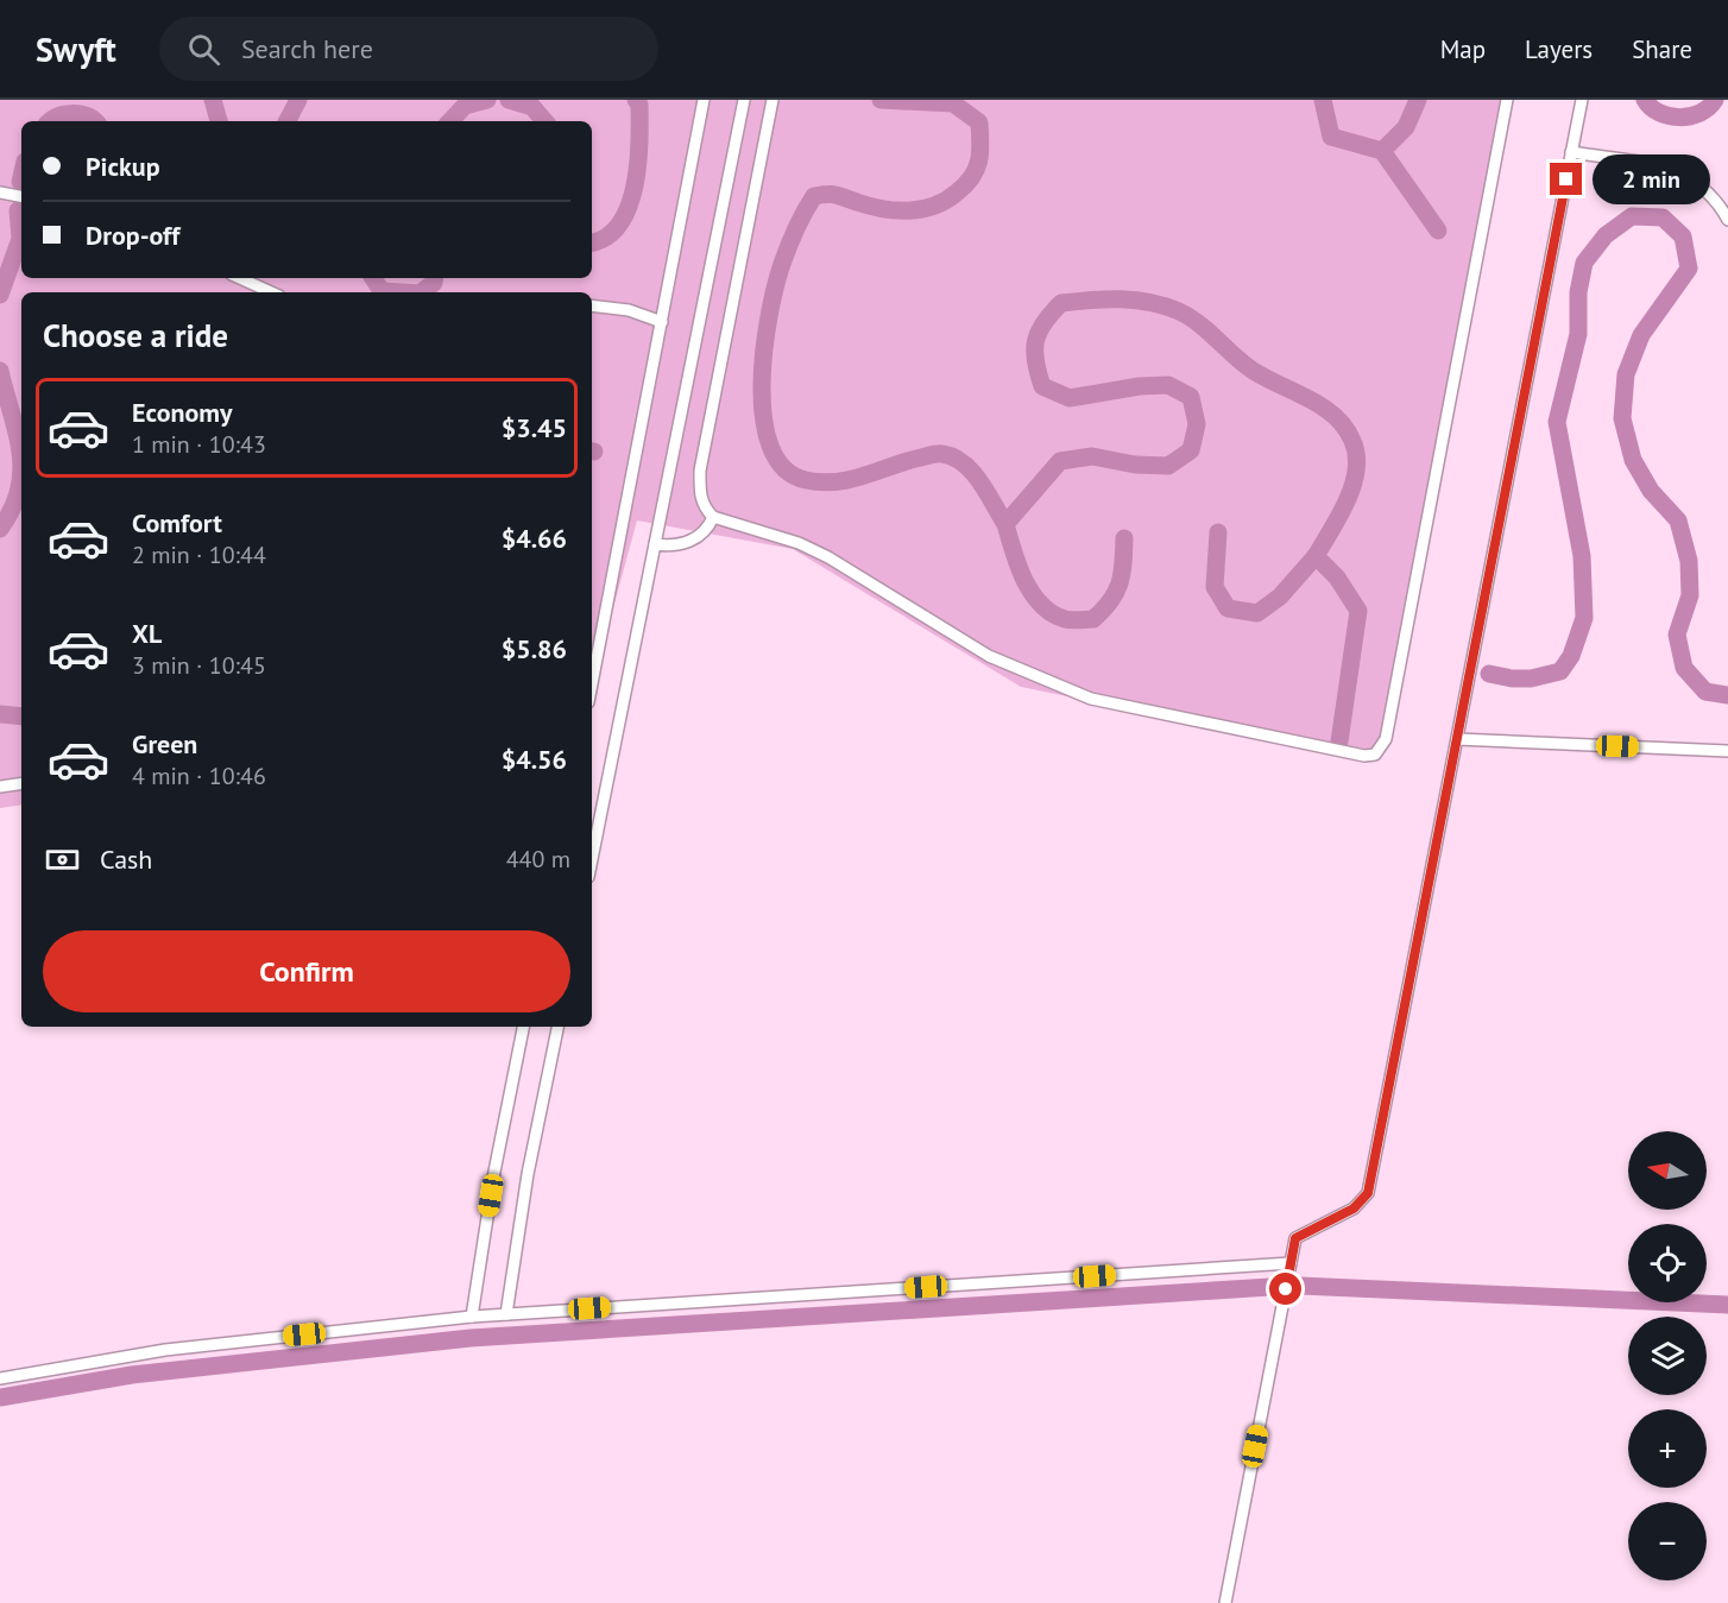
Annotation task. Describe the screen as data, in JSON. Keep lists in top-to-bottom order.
{
  "north": "left",
  "page": {
    "header": "Swyft",
    "search": "Search here",
    "nav": ["Map", "Layers", "Share"],
    "banner": ["Pickup", "Drop-off"],
    "bubble": "2 min",
    "heading": "Choose a ride",
    "list": [
      {
        "name": "Economy",
        "note": "1 min · 10:43",
        "value": "$3.45"
      },
      {
        "name": "Comfort",
        "note": "2 min · 10:44",
        "value": "$4.66"
      },
      {
        "name": "XL",
        "note": "3 min · 10:45",
        "value": "$5.86"
      },
      {
        "name": "Green",
        "note": "4 min · 10:46",
        "value": "$4.56"
      }
    ],
    "pay": ["Cash", "440 m"],
    "buttons": "Confirm",
    "map_buttons": ["+", "−"]
  }
}
